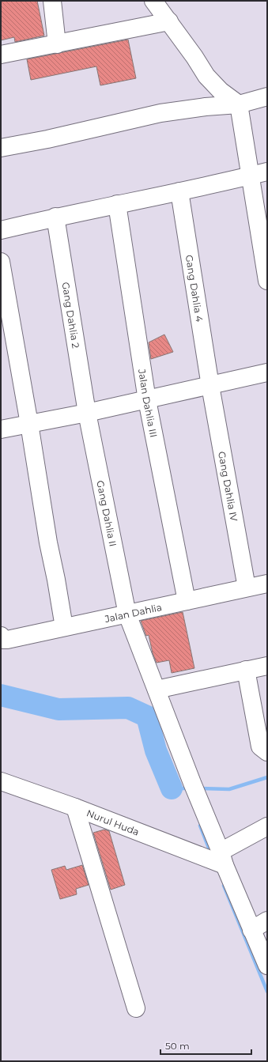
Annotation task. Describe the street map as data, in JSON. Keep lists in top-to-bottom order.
{
  "streets": {
    "street": [
      "Gang Dahlia 4",
      "Gang Dahlia 2",
      "Jalan Dahlia III",
      "Gang Dahlia IV",
      "Gang Dahlia II",
      "Jalan Dahlia",
      "Nurul Huda"
    ]
  },
  "crossings": [
    ["Gang Dahlia 4", "Gang Dahlia IV"],
    ["Gang Dahlia 2", "Gang Dahlia II"],
    ["Jalan Dahlia III", "Jalan Dahlia"],
    ["Gang Dahlia IV", "Jalan Dahlia"],
    ["Gang Dahlia II", "Jalan Dahlia"],
    ["Gang Dahlia II", "Nurul Huda"]
  ],
  "scale_bar": "50 m"
}
